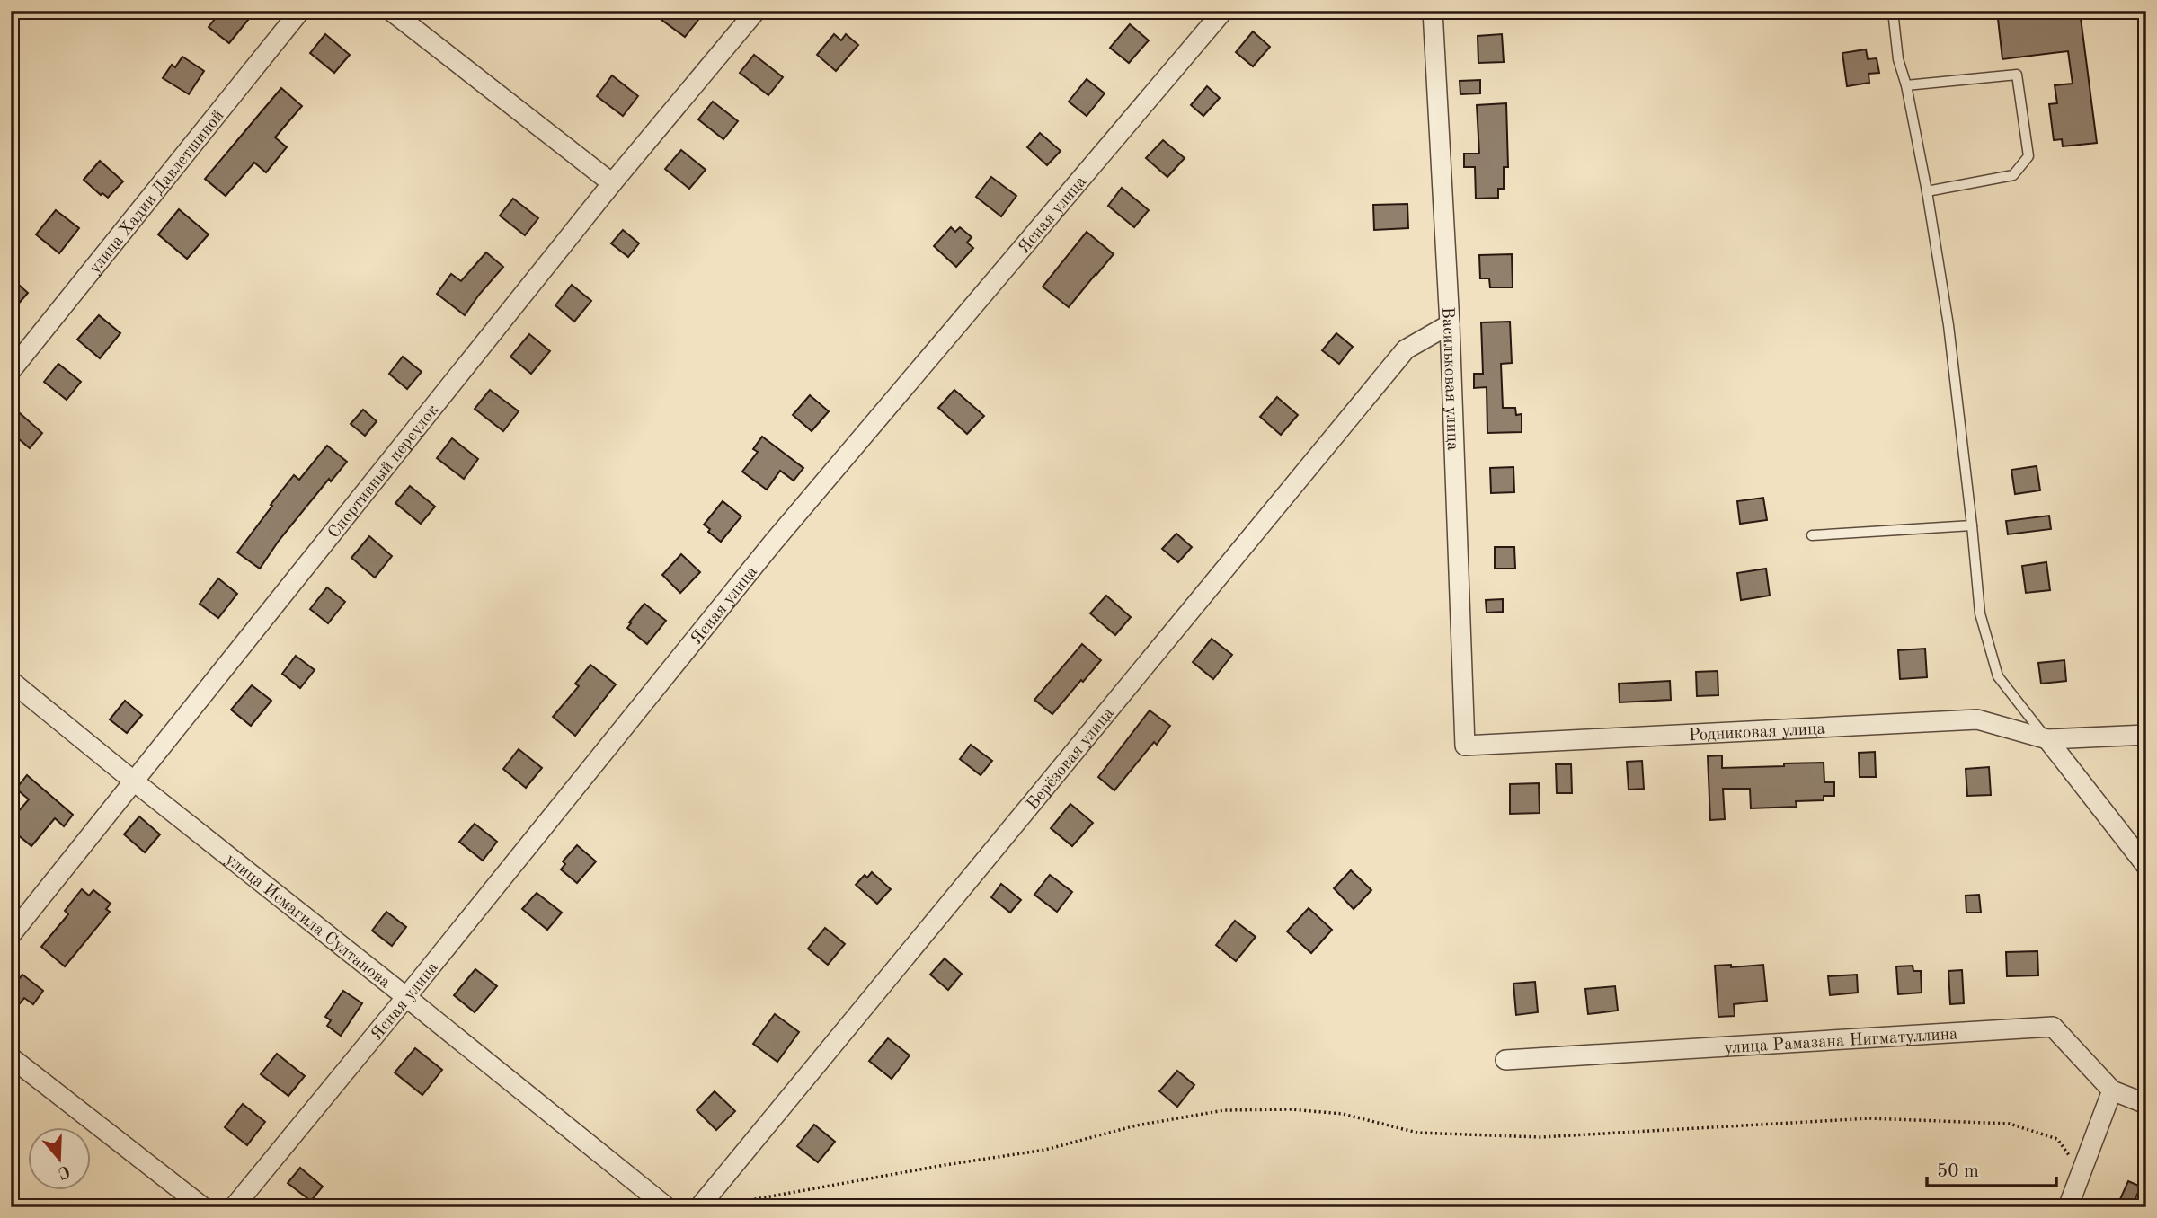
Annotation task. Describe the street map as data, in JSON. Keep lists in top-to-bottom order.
{
  "streets": {
    "street": [
      "улица Хадии Давлетшиной",
      "Ясная улица",
      "Васильковая улица",
      "Спортивный переулок",
      "Родниковая улица",
      "Берёзовая улица",
      "улица Исмагила Султанова",
      "улица Рамазана Нигматуллина"
    ]
  },
  "crossings": [
    ["Ясная улица", "улица Исмагила Султанова"],
    ["Васильковая улица", "Родниковая улица"],
    ["Васильковая улица", "Берёзовая улица"],
    ["Спортивный переулок", "улица Исмагила Султанова"]
  ],
  "scale_bar": "50 m",
  "north": "bottom"
}
